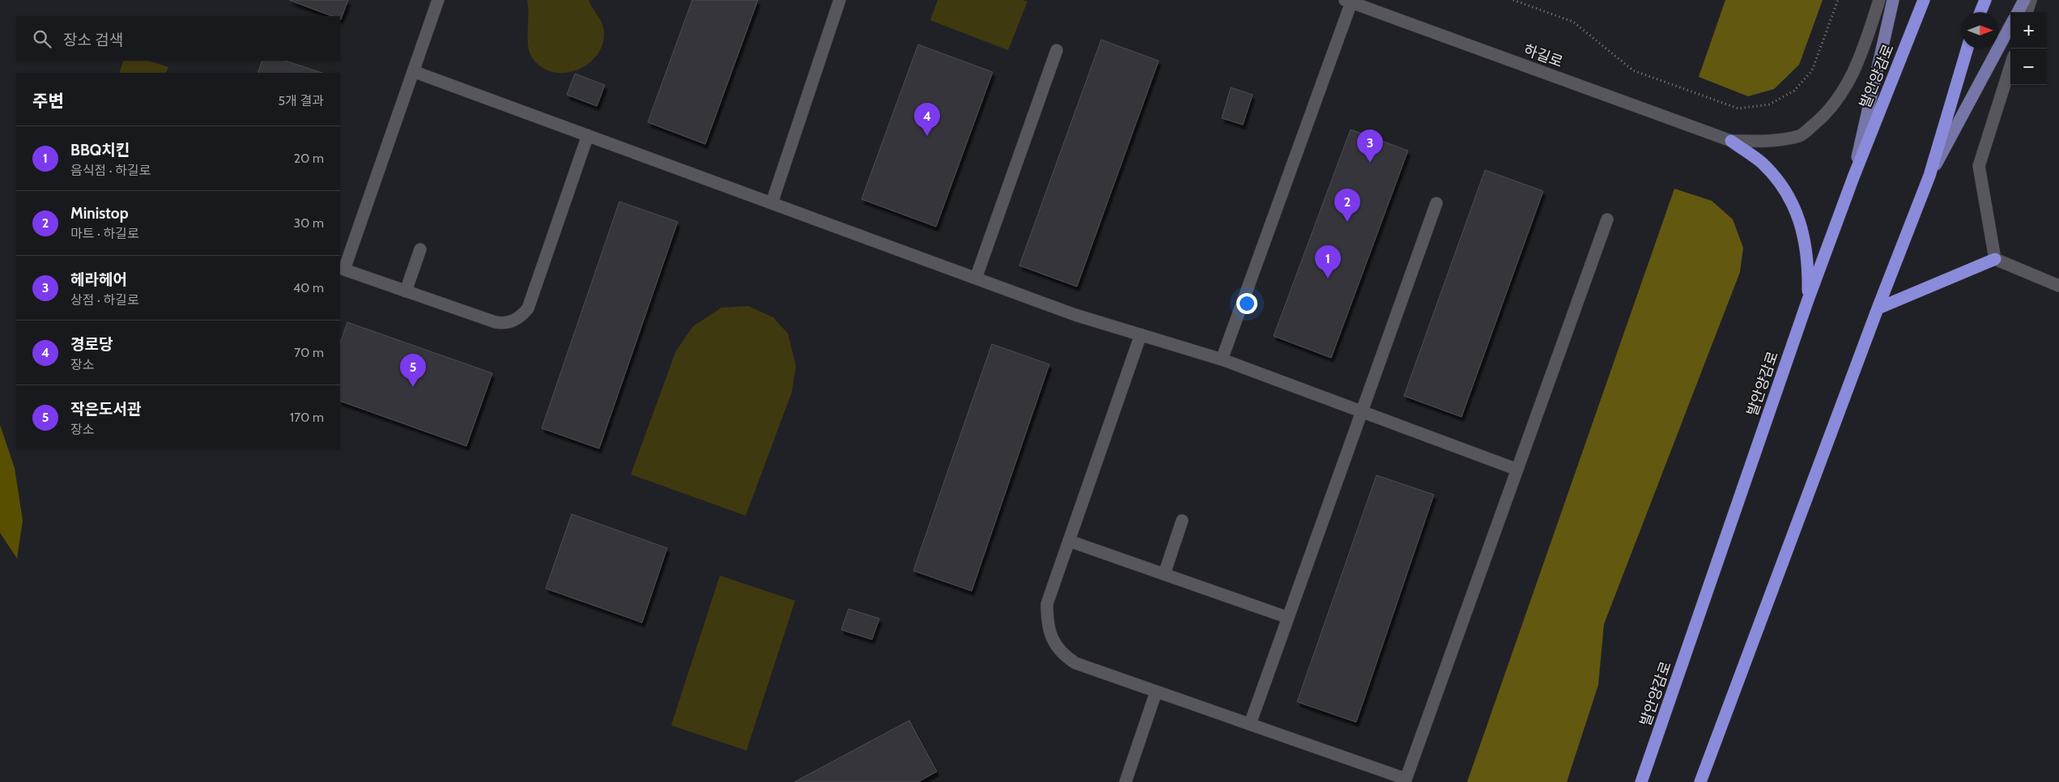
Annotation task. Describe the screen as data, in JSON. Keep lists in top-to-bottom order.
{
  "streets": {
    "highway": ["발안양감로"],
    "street": ["하길로"]
  },
  "north": "right",
  "page": {
    "map_buttons": ["+", "−"],
    "search": "장소 검색",
    "heading": ["주변", "5개 결과"],
    "pins": [
      "4",
      "3",
      "2",
      "1",
      "5"
    ],
    "list": [
      {
        "mark": "1",
        "name": "BBQ치킨",
        "note": "음식점 · 하길로",
        "value": "20 m"
      },
      {
        "mark": "2",
        "name": "Ministop",
        "note": "마트 · 하길로",
        "value": "30 m"
      },
      {
        "mark": "3",
        "name": "헤라헤어",
        "note": "상점 · 하길로",
        "value": "40 m"
      },
      {
        "mark": "4",
        "name": "경로당",
        "note": "장소",
        "value": "70 m"
      },
      {
        "mark": "5",
        "name": "작은도서관",
        "note": "장소",
        "value": "170 m"
      }
    ]
  }
}
